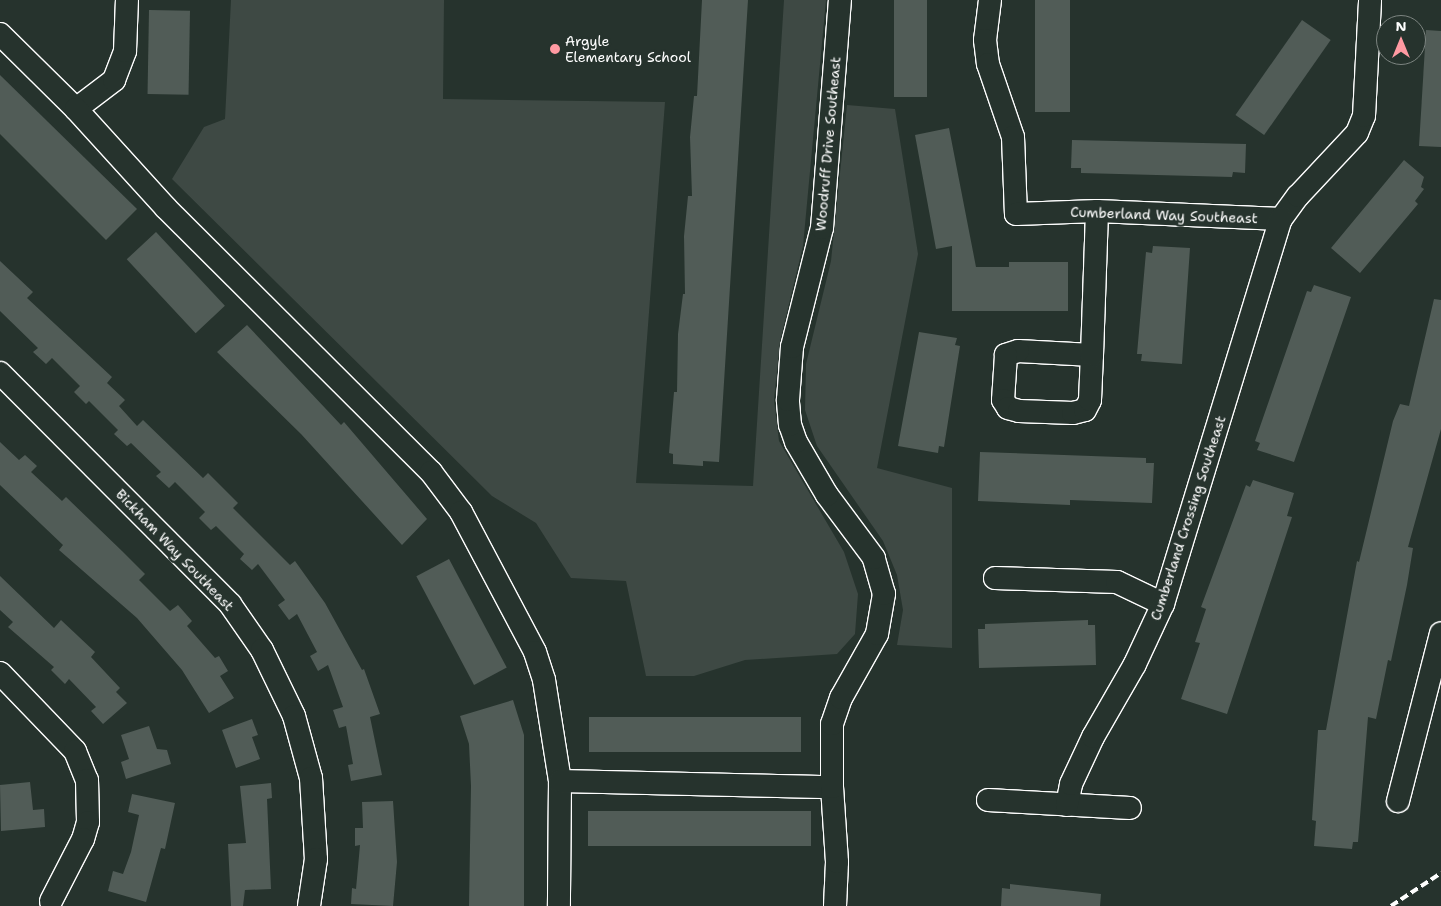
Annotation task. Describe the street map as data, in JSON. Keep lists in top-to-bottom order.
{
  "streets": {
    "street": [
      "Woodruff Drive Southeast",
      "Cumberland Way Southeast",
      "Cumberland Crossing Southeast",
      "Bickham Way Southeast"
    ]
  },
  "crossings": [
    ["Cumberland Way Southeast", "Cumberland Crossing Southeast"]
  ],
  "places": ["Argyle Elementary School"],
  "north": "top"
}
